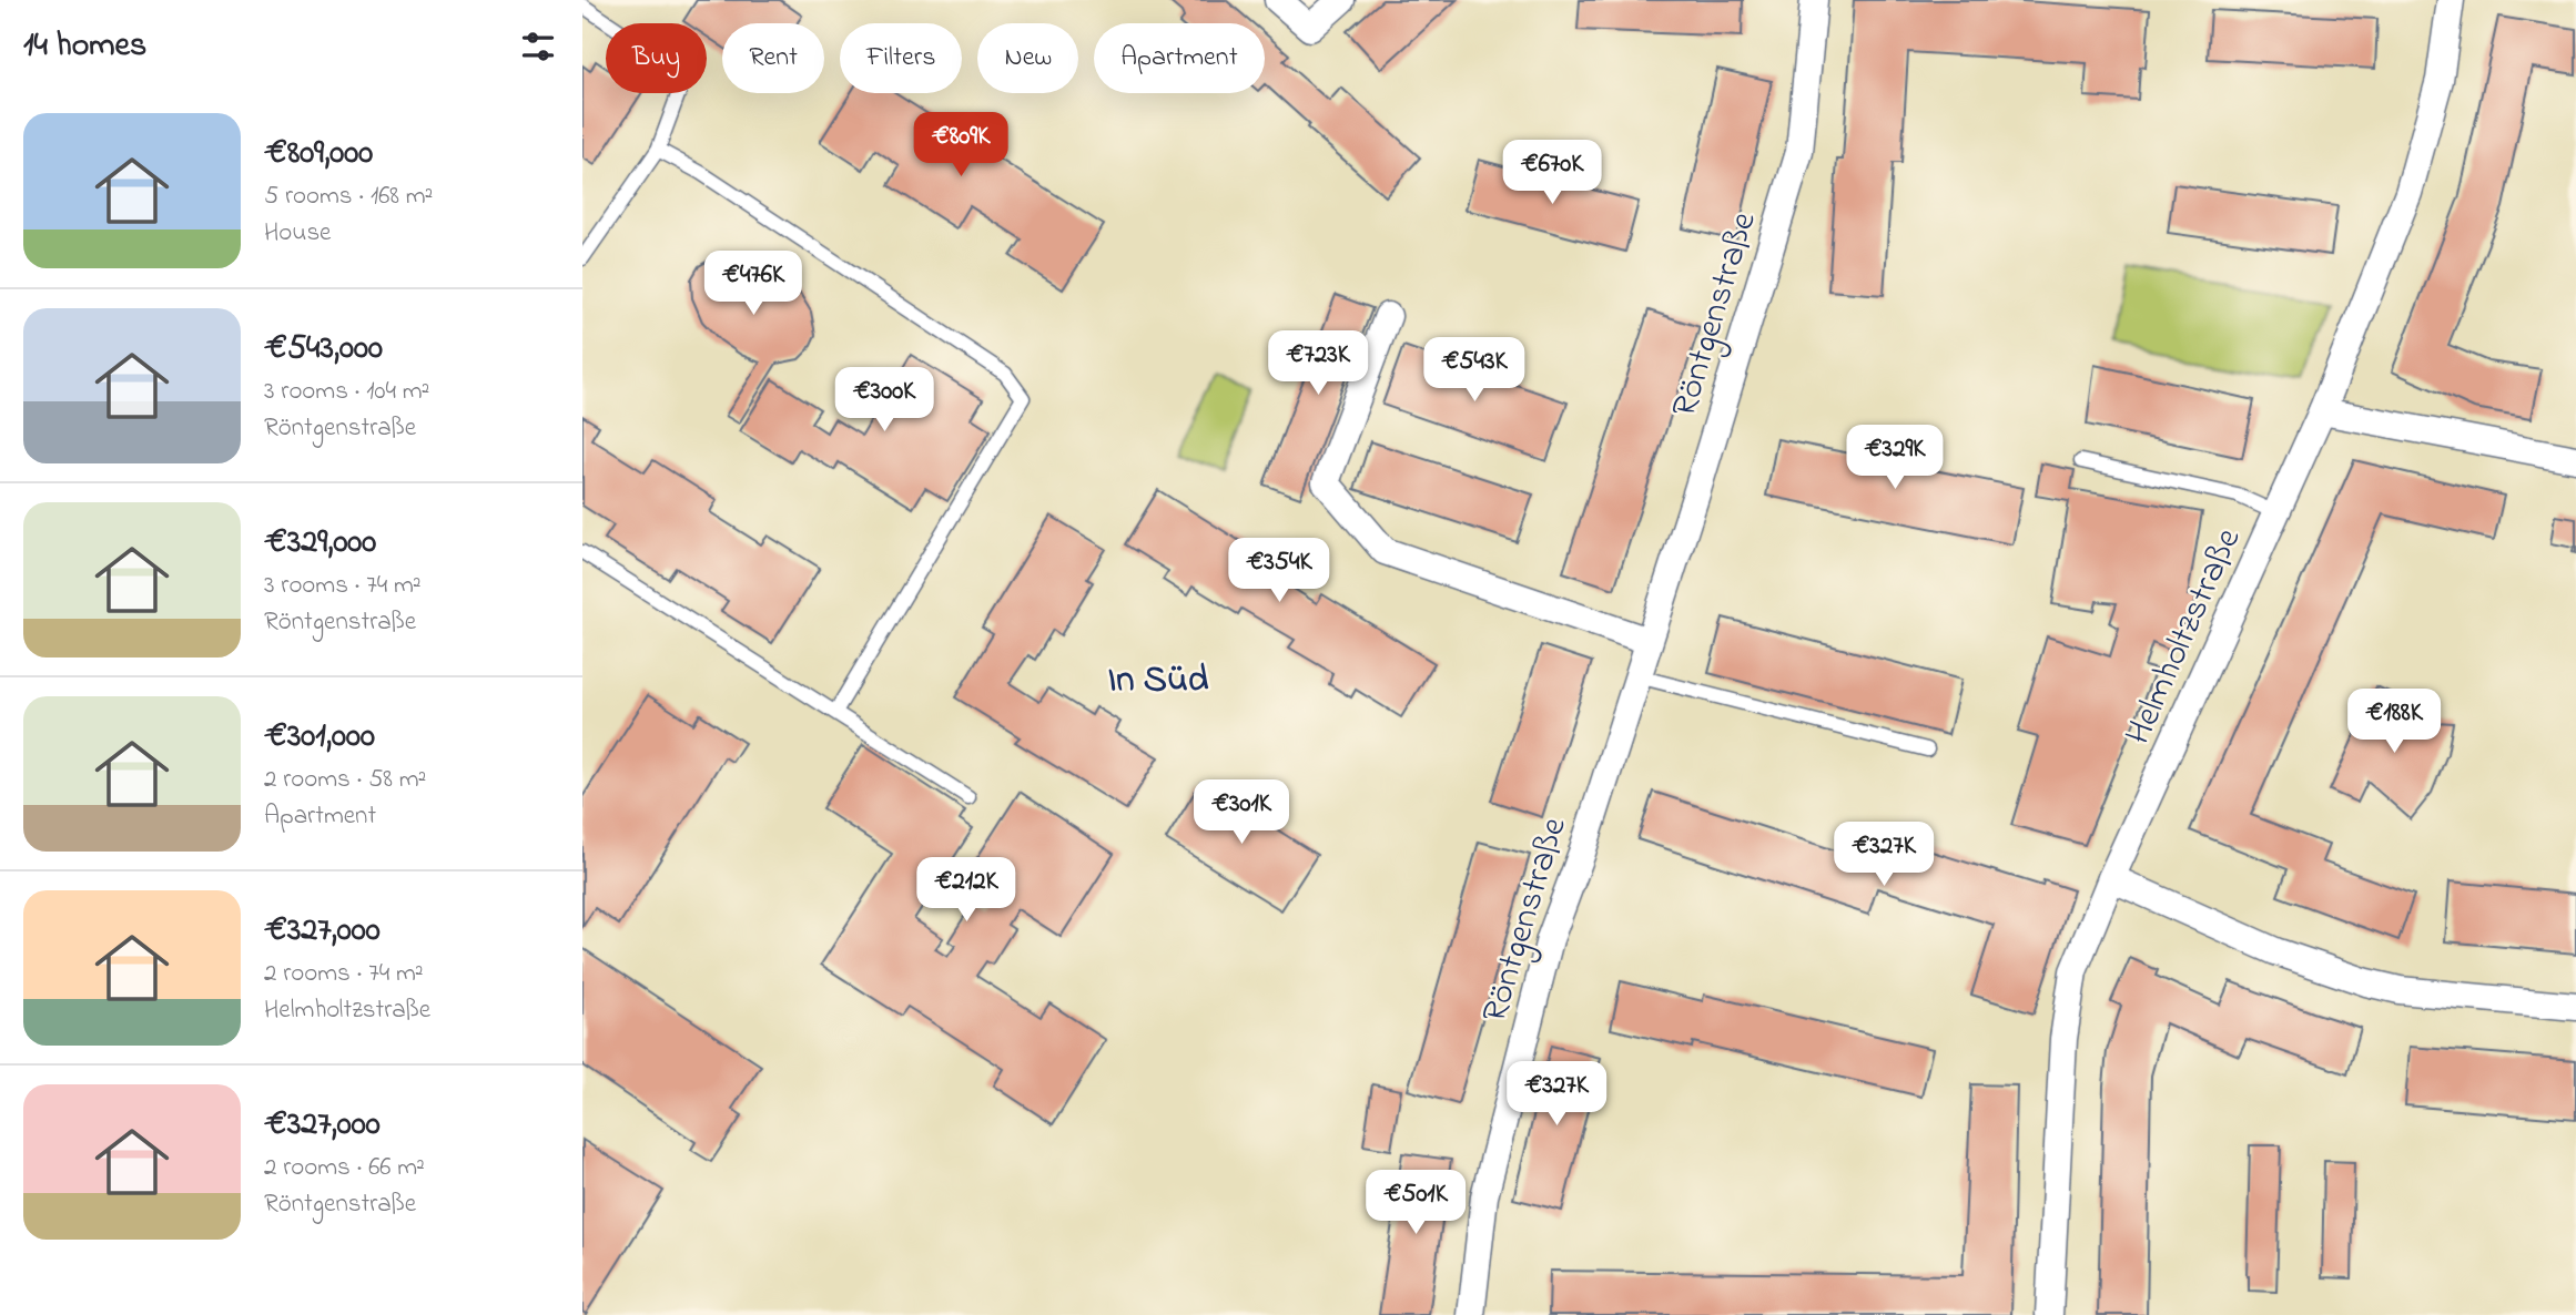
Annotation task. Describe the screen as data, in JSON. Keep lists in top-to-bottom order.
{
  "streets": {
    "street": ["Röntgenstraße", "Helmholtzstraße"]
  },
  "districts": ["In Süd"],
  "page": {
    "heading": "14 homes",
    "chip": [
      "Buy",
      "Rent",
      "Filters",
      "New",
      "Apartment"
    ],
    "list": [
      {
        "name": "€809,000",
        "note": "5 rooms · 168 m² · House"
      },
      {
        "name": "€543,000",
        "note": "3 rooms · 104 m² · Röntgenstraße"
      },
      {
        "name": "€329,000",
        "note": "3 rooms · 74 m² · Röntgenstraße"
      },
      {
        "name": "€301,000",
        "note": "2 rooms · 58 m² · Apartment"
      },
      {
        "name": "€327,000",
        "note": "2 rooms · 74 m² · Helmholtzstraße"
      },
      {
        "name": "€327,000",
        "note": "2 rooms · 66 m² · Röntgenstraße"
      }
    ],
    "price": [
      "€809K",
      "€670K",
      "€476K",
      "€723K",
      "€543K",
      "€300K",
      "€329K",
      "€354K",
      "€188K",
      "€301K",
      "€327K",
      "€212K",
      "€327K",
      "€501K"
    ]
  }
}
